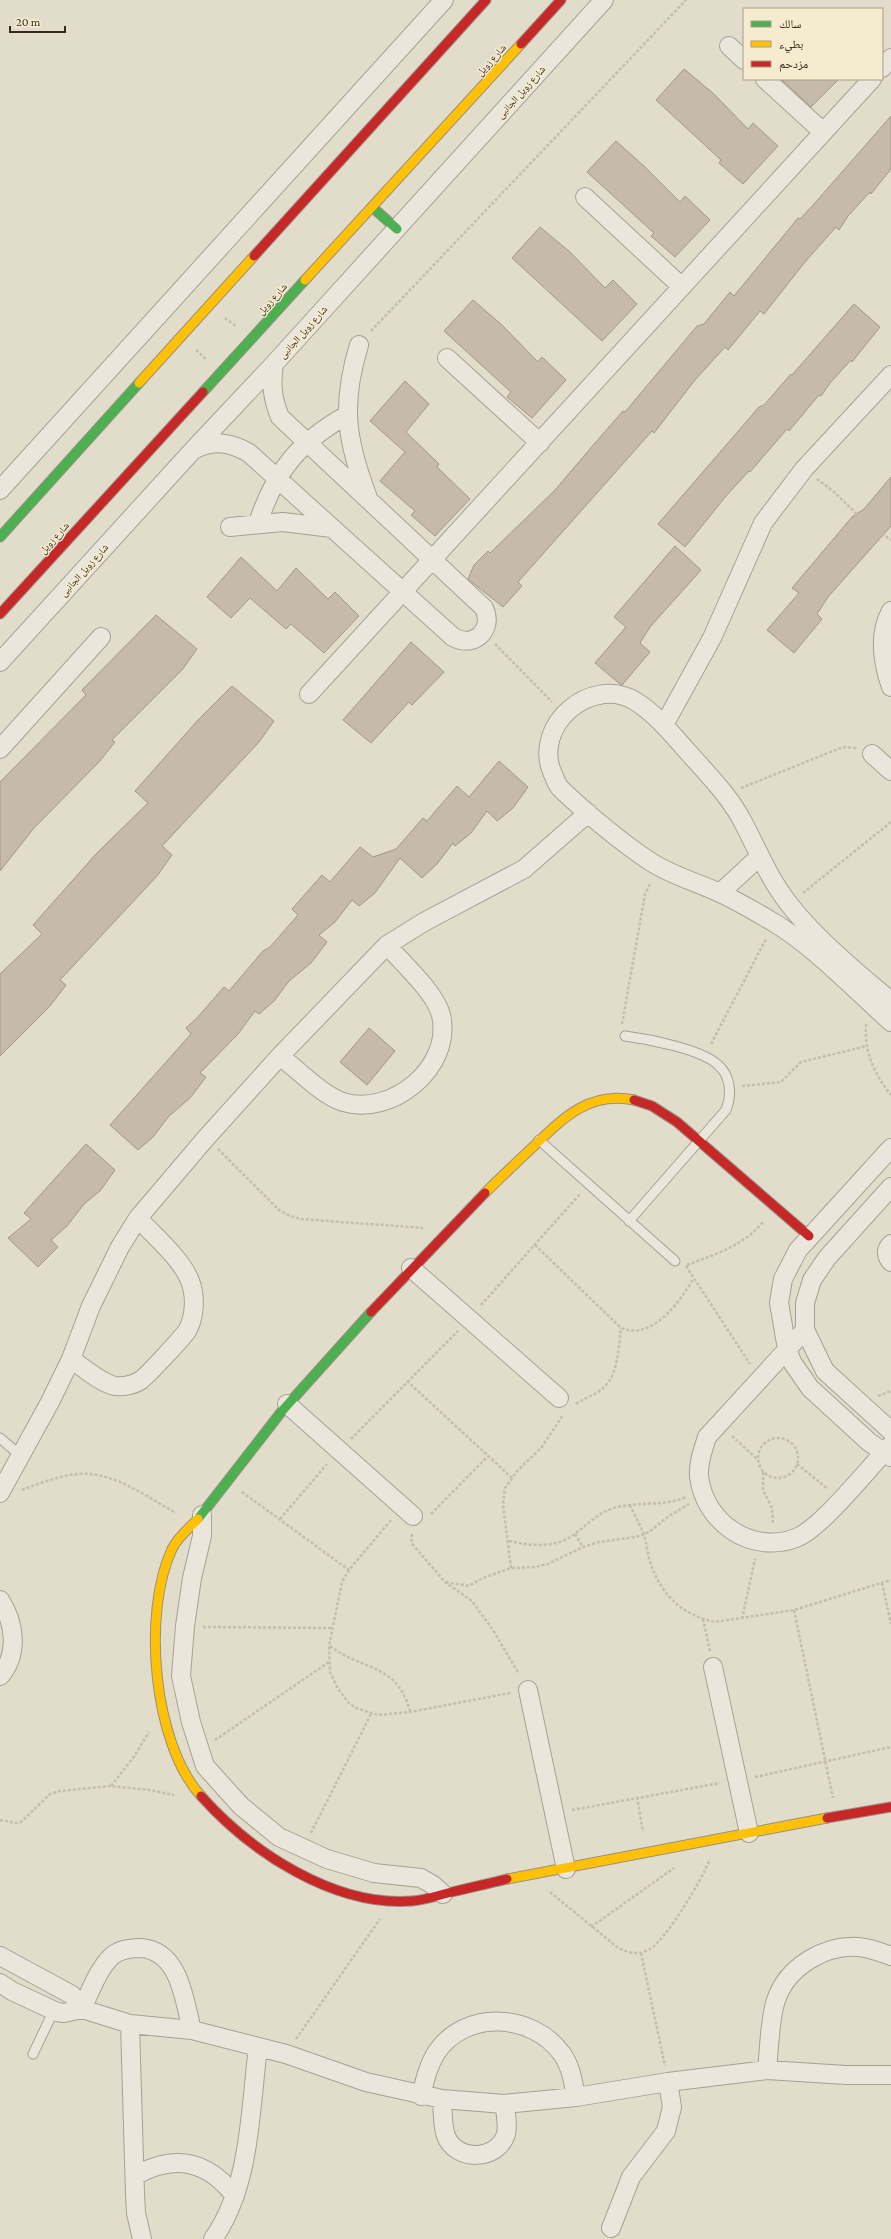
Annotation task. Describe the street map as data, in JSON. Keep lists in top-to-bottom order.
{
  "streets": {
    "street": ["شارع زويل", "شارع زويل الجانبى"]
  },
  "legend": ["سالك", "بطيء", "مزدحم"],
  "scale_bar": "20 m"
}
